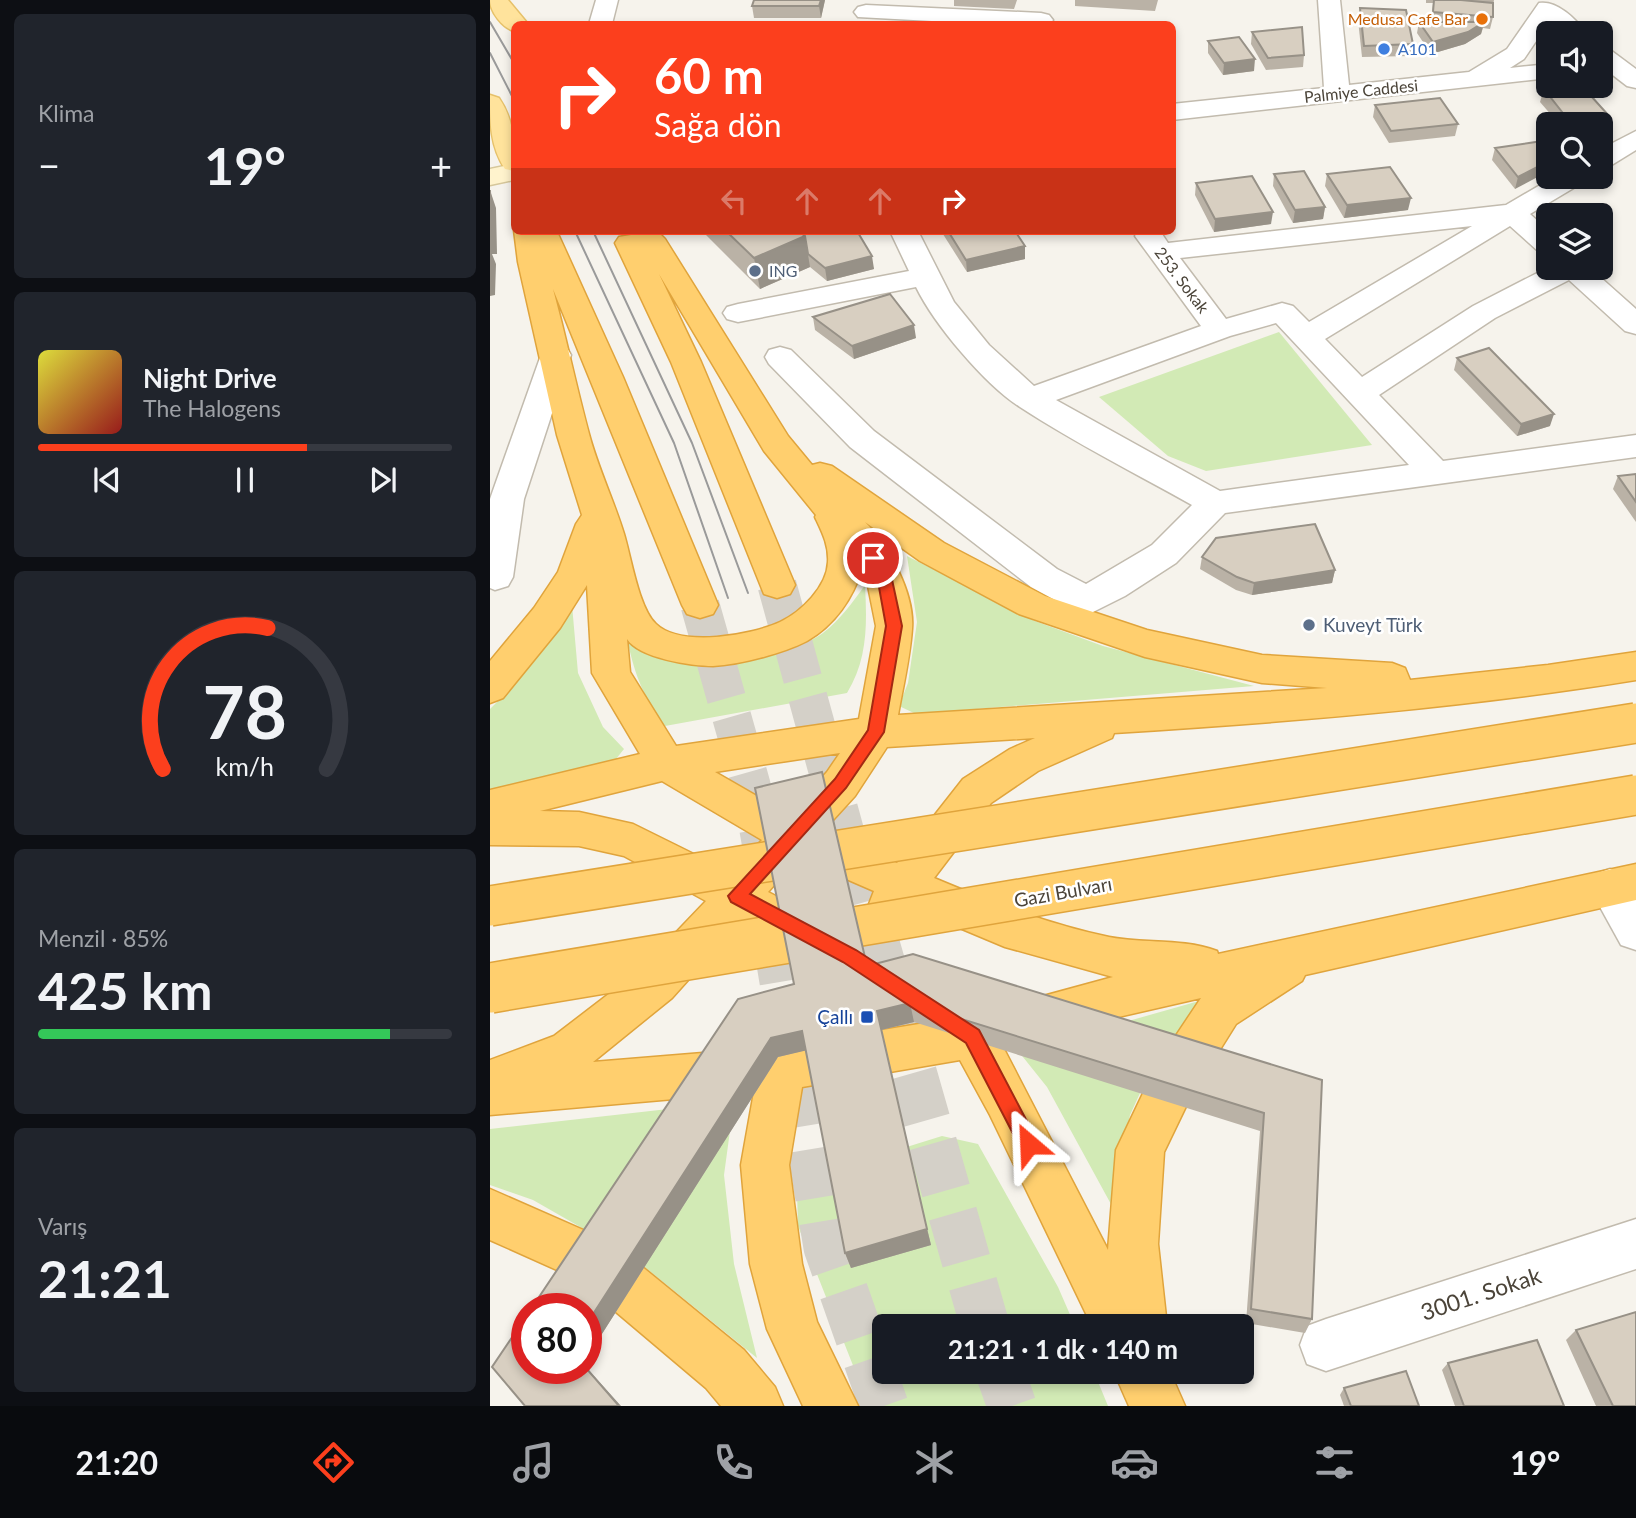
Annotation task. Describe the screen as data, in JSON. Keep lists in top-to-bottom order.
{
  "streets": {
    "highway": ["Gazi Bulvarı"],
    "street": ["Palmiye Caddesi", "253. Sokak", "3001. Sokak"]
  },
  "places": {
    "other": [
      "Medusa Cafe Bar",
      "A101",
      "ING",
      "Kuveyt Türk"
    ],
    "transit": ["Çallı"]
  },
  "page": {
    "tile": [
      "Klima",
      ["Menzil · 85%", "425 km"],
      ["Varış", "21:21"]
    ],
    "turn": ["60 m", "Sağa dön"],
    "heat": ["−", "19°", "+"],
    "song": ["Night Drive", "The Halogens"],
    "limit": "80",
    "trip": "21:21 · 1 dk · 140 m",
    "tabs": ["21:20", "19°"],
    "gauge": ["78", "km/h"]
  }
}
